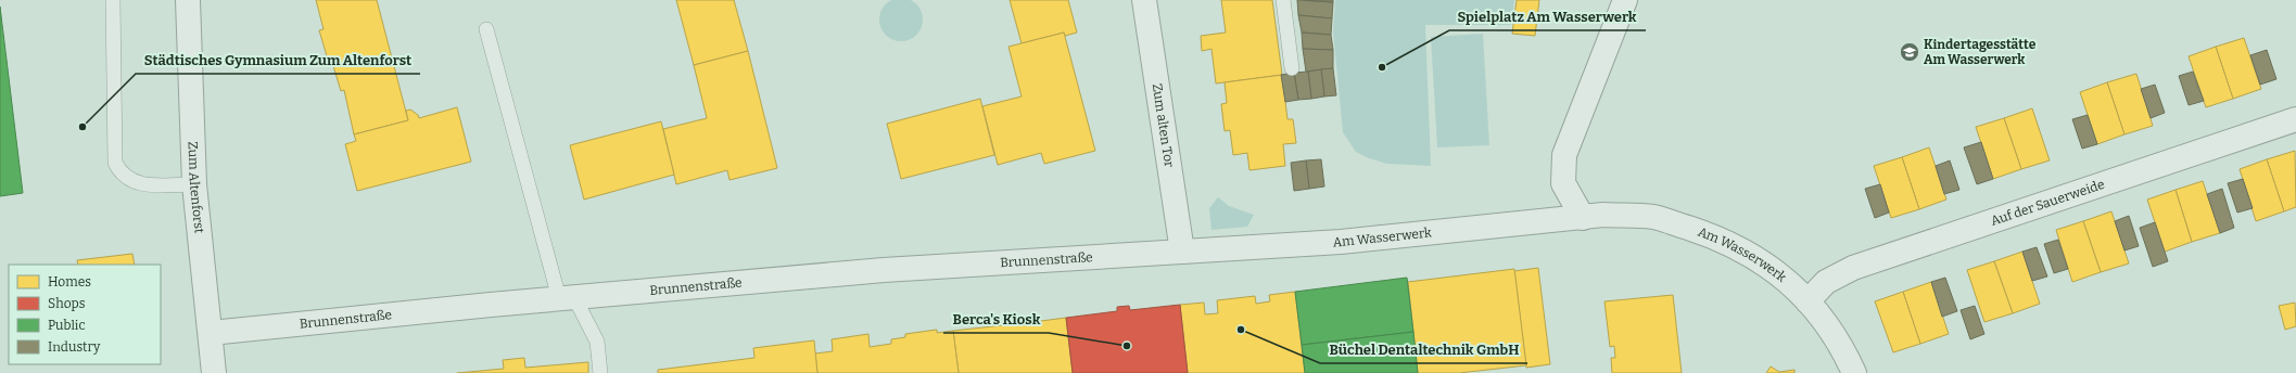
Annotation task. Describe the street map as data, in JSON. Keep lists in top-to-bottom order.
{
  "streets": {
    "street": [
      "Zum alten Tor",
      "Zum Altenforst",
      "Auf der Sauerweide",
      "Am Wasserwerk",
      "Brunnenstraße"
    ]
  },
  "crossings": [
    ["Zum alten Tor", "Am Wasserwerk"],
    ["Zum alten Tor", "Brunnenstraße"],
    ["Zum Altenforst", "Brunnenstraße"],
    ["Auf der Sauerweide", "Am Wasserwerk"],
    ["Am Wasserwerk", "Brunnenstraße"]
  ],
  "places": {
    "school or university": ["Kindertagesstätte Am Wasserwerk"],
    "other": [
      "Spielplatz Am Wasserwerk",
      "Städtisches Gymnasium Zum Altenforst",
      "Büchel Dentaltechnik GmbH",
      "Berca's Kiosk"
    ]
  },
  "legend": [
    "Homes",
    "Shops",
    "Public",
    "Industry"
  ]
}
